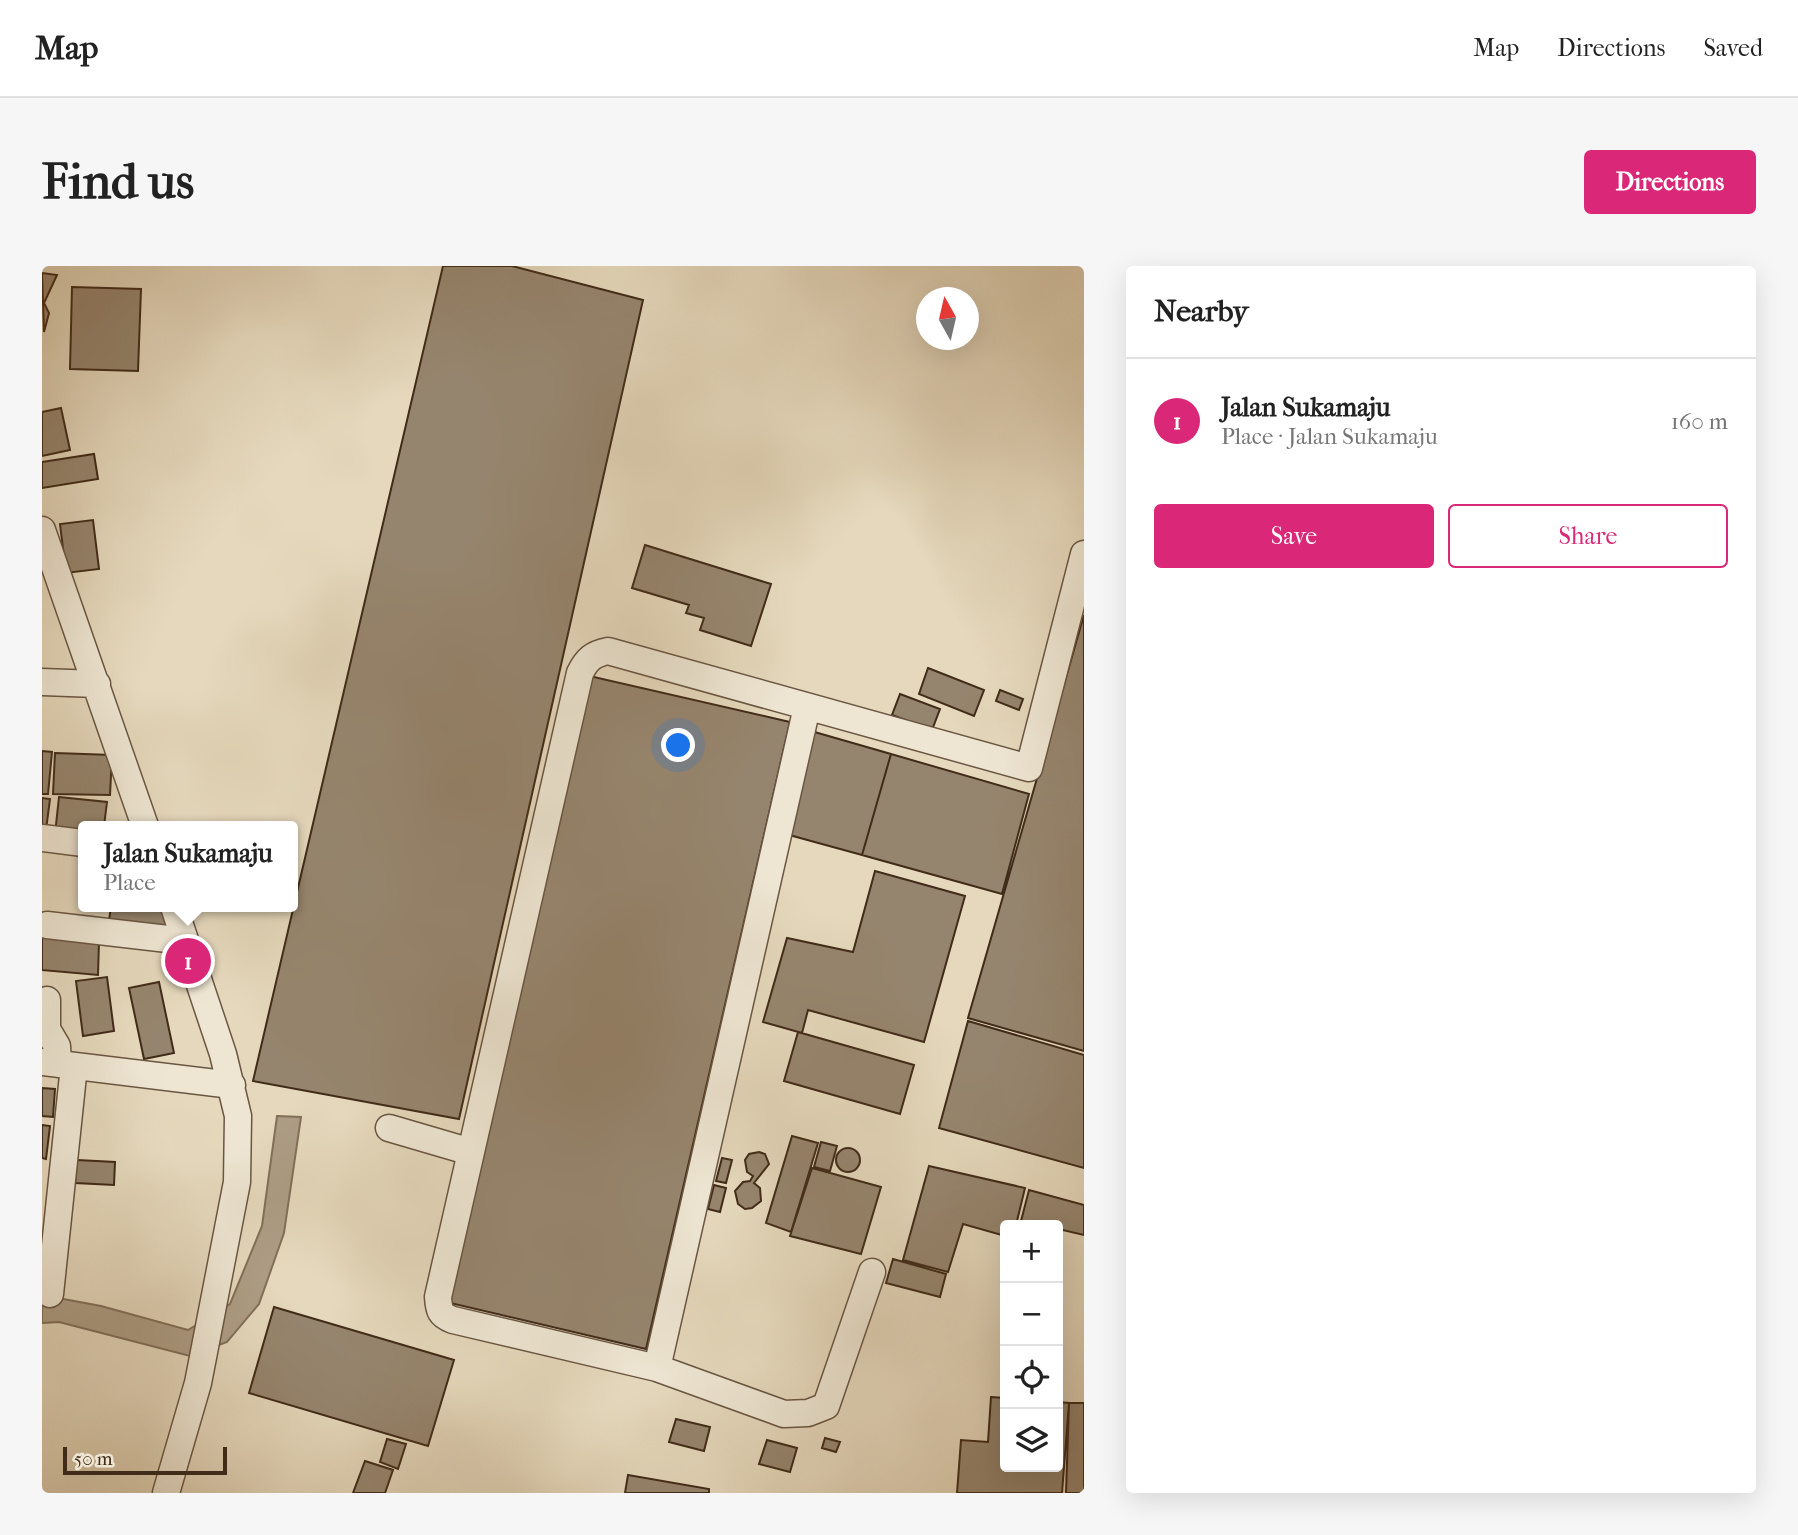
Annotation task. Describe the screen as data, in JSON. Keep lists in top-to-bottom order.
{
  "scale_bar": "50 m",
  "north": "top",
  "page": {
    "header": "Map",
    "nav": ["Map", "Directions", "Saved"],
    "buttons": [
      "Directions",
      ["Save", "Share"]
    ],
    "title": "Find us",
    "heading": "Nearby",
    "list": [
      {
        "mark": "1",
        "name": "Jalan Sukamaju",
        "note": "Place · Jalan Sukamaju",
        "value": "160 m"
      }
    ],
    "popup": ["Jalan Sukamaju", "Place"],
    "pins": "1",
    "map_buttons": ["+", "−"],
    "scale": "50 m"
  }
}
